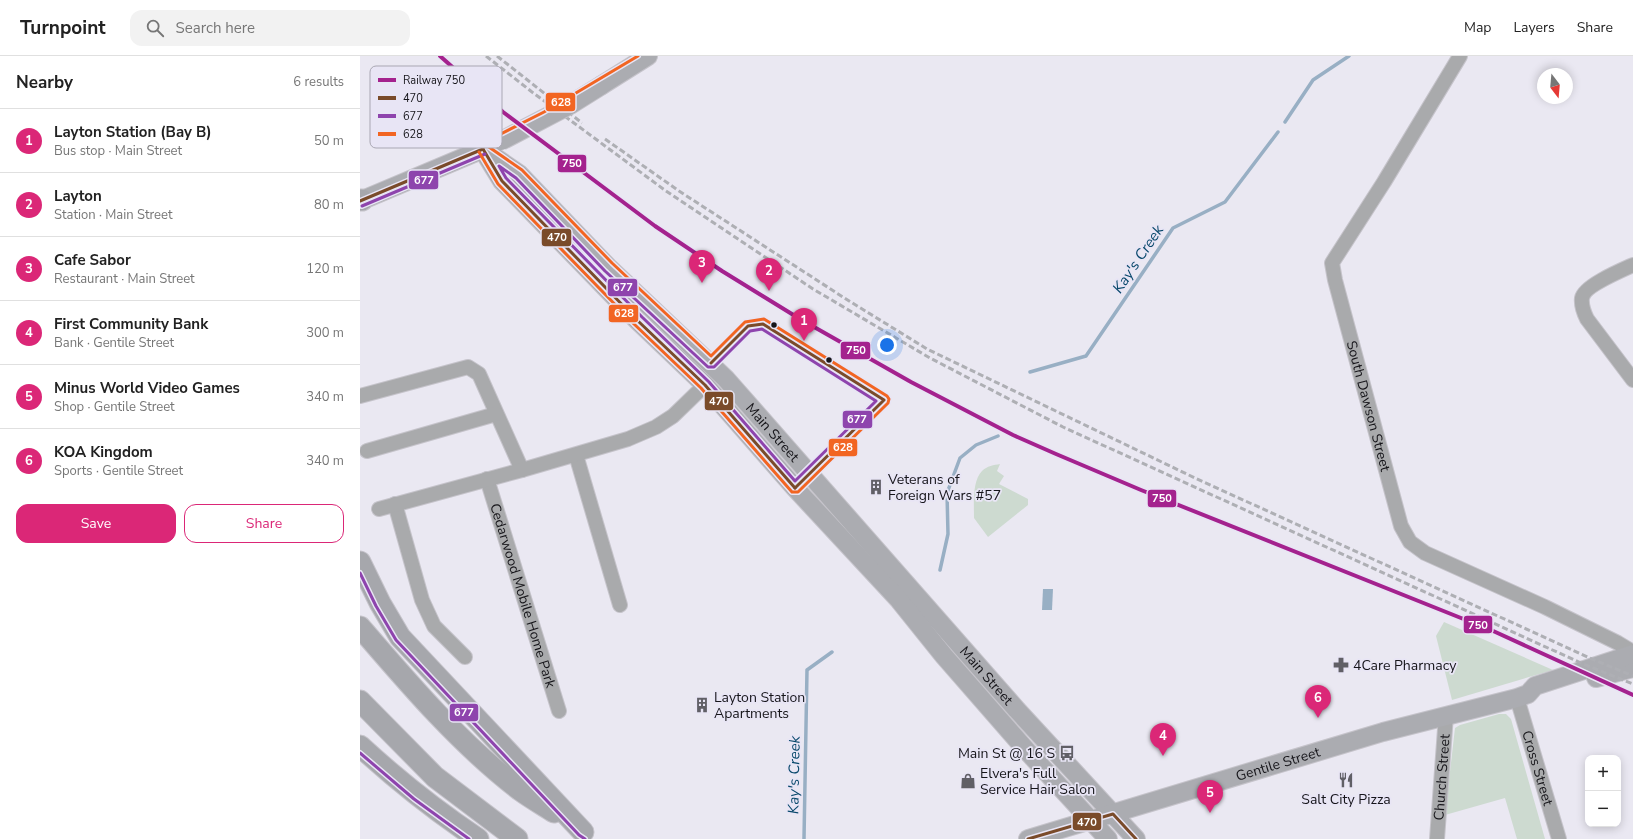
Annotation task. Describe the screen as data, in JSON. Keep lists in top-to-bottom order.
{
  "streets": {
    "main road": ["Main Street", "Gentile Street"],
    "street": [
      "South Dawson Street",
      "Cedarwood Mobile Home Park",
      "Cross Street",
      "Church Street"
    ]
  },
  "crossings": [
    ["South Dawson Street", "Gentile Street"],
    ["Main Street", "Gentile Street"],
    ["Gentile Street", "Cross Street"],
    ["Gentile Street", "Church Street"]
  ],
  "water": ["Kay's Creek"],
  "places": {
    "building": ["Veterans of Foreign Wars #57", "Layton Station Apartments"],
    "pharmacy": ["4Care Pharmacy"],
    "bus stop": ["Main St @ 16 S"],
    "restaurant": ["Salt City Pizza"],
    "shop": ["Elvera's Full Service Hair Salon"]
  },
  "lines": [
    "rail line 750",
    "transit line 628",
    "transit line 470",
    "transit line 677"
  ],
  "legend": [
    "Railway 750",
    "470",
    "677",
    "628"
  ],
  "north": "bottom",
  "page": {
    "header": "Turnpoint",
    "search": "Search here",
    "nav": ["Map", "Layers", "Share"],
    "heading": ["Nearby", "6 results"],
    "list": [
      {
        "mark": "1",
        "name": "Layton Station (Bay B)",
        "note": "Bus stop · Main Street",
        "value": "50 m"
      },
      {
        "mark": "2",
        "name": "Layton",
        "note": "Station · Main Street",
        "value": "80 m"
      },
      {
        "mark": "3",
        "name": "Cafe Sabor",
        "note": "Restaurant · Main Street",
        "value": "120 m"
      },
      {
        "mark": "4",
        "name": "First Community Bank",
        "note": "Bank · Gentile Street",
        "value": "300 m"
      },
      {
        "mark": "5",
        "name": "Minus World Video Games",
        "note": "Shop · Gentile Street",
        "value": "340 m"
      },
      {
        "mark": "6",
        "name": "KOA Kingdom",
        "note": "Sports · Gentile Street",
        "value": "340 m"
      }
    ],
    "pins": [
      "3",
      "2",
      "1",
      "6",
      "4",
      "5"
    ],
    "buttons": ["Save", "Share"],
    "map_buttons": ["+", "−"]
  }
}
